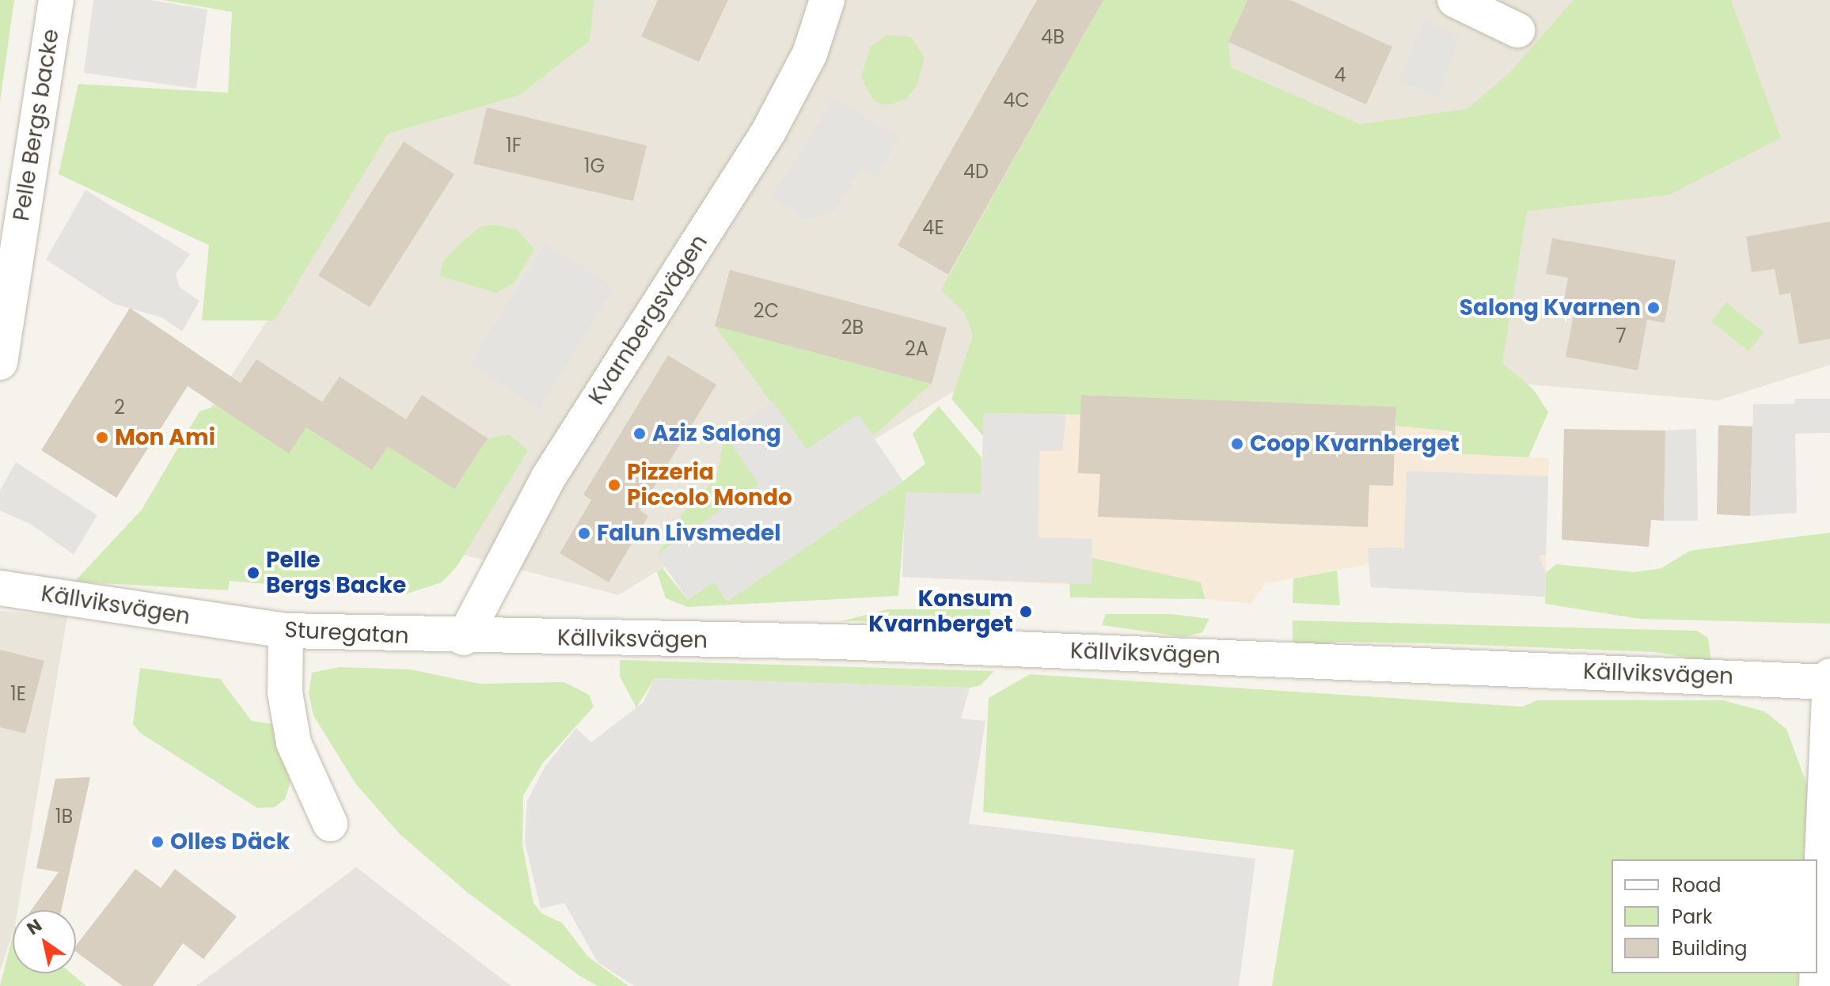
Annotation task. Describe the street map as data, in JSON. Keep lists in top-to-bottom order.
{
  "streets": {
    "street": [
      "Pelle Bergs backe",
      "Kvarnbergsvägen",
      "Källviksvägen",
      "Sturegatan"
    ]
  },
  "crossings": [
    ["Kvarnbergsvägen", "Källviksvägen"],
    ["Kvarnbergsvägen", "Sturegatan"],
    ["Källviksvägen", "Sturegatan"]
  ],
  "places": [
    "Salong Kvarnen",
    "Aziz Salong",
    "Mon Ami",
    "Coop Kvarnberget",
    "Pizzeria Piccolo Mondo",
    "Falun Livsmedel",
    "Pelle Bergs Backe",
    "Konsum Kvarnberget",
    "Olles Däck"
  ],
  "house_numbers": [
    "4B",
    "4",
    "4C",
    "1F",
    "1G",
    "4D",
    "4E",
    "2C",
    "2B",
    "7",
    "2A",
    "2",
    "1E",
    "1B"
  ],
  "legend": ["Road", "Park", "Building"],
  "north": "top left"
}
